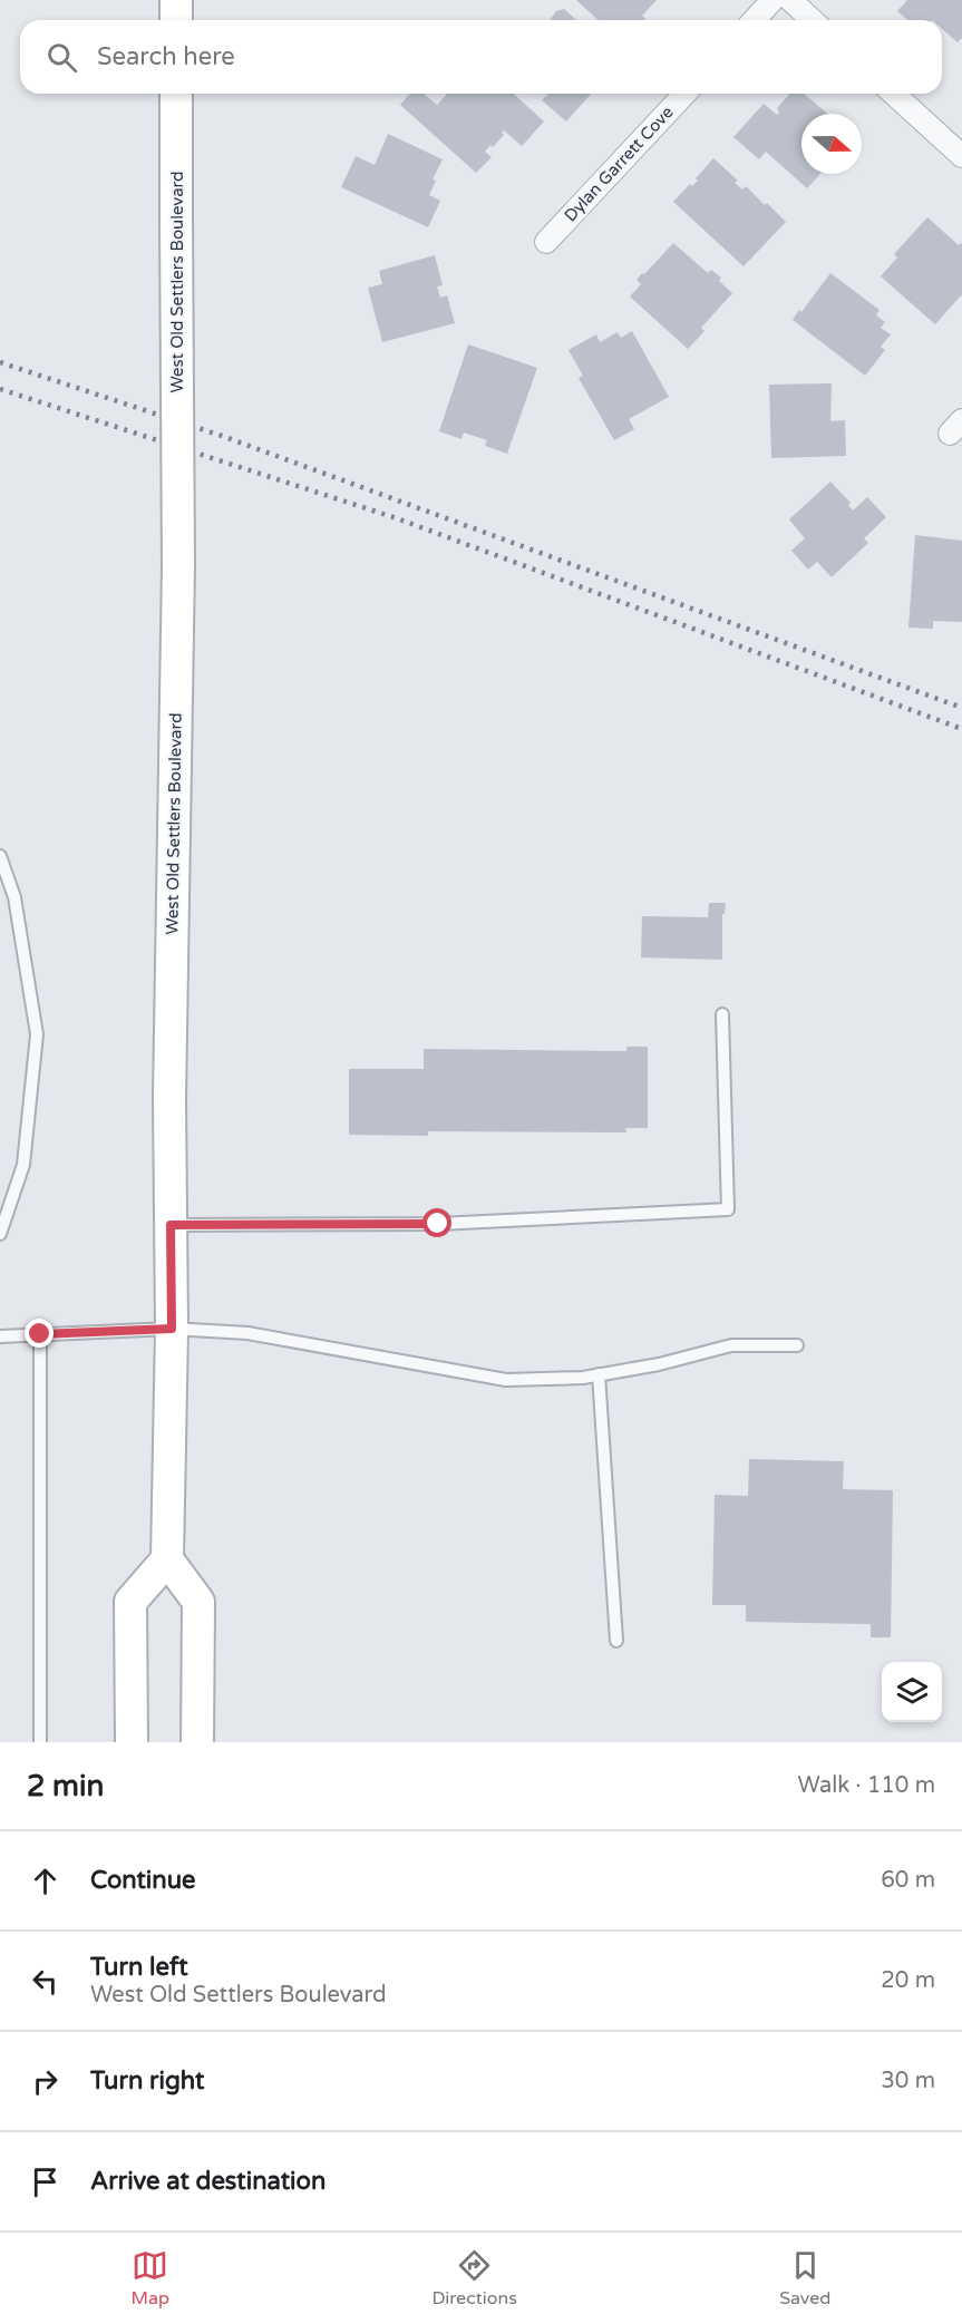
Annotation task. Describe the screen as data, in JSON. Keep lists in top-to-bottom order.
{
  "streets": {
    "main road": ["West Old Settlers Boulevard"],
    "street": ["Dylan Garrett Cove"]
  },
  "north": "right",
  "page": {
    "search": "Search here",
    "heading": ["2 min", "Walk · 110 m"],
    "list": [
      ["Continue", "60 m"],
      ["Turn left", "West Old Settlers Boulevard", "20 m"],
      ["Turn right", "30 m"],
      "Arrive at destination"
    ],
    "nav": ["Map", "Directions", "Saved"]
  }
}
